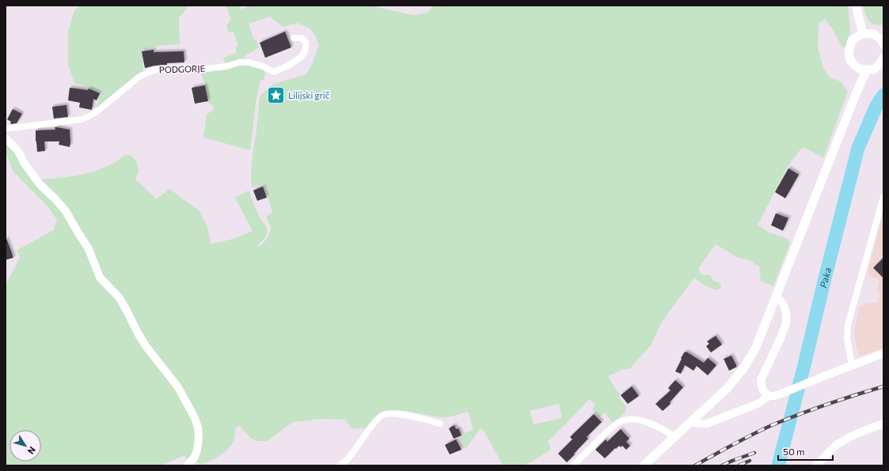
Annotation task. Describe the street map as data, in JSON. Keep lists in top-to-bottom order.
{
  "streets": {
    "street": ["PODGORJE"]
  },
  "water": ["Paka"],
  "places": {
    "place": ["Lilijski grič"]
  },
  "scale_bar": "50 m",
  "north": "bottom right"
}
